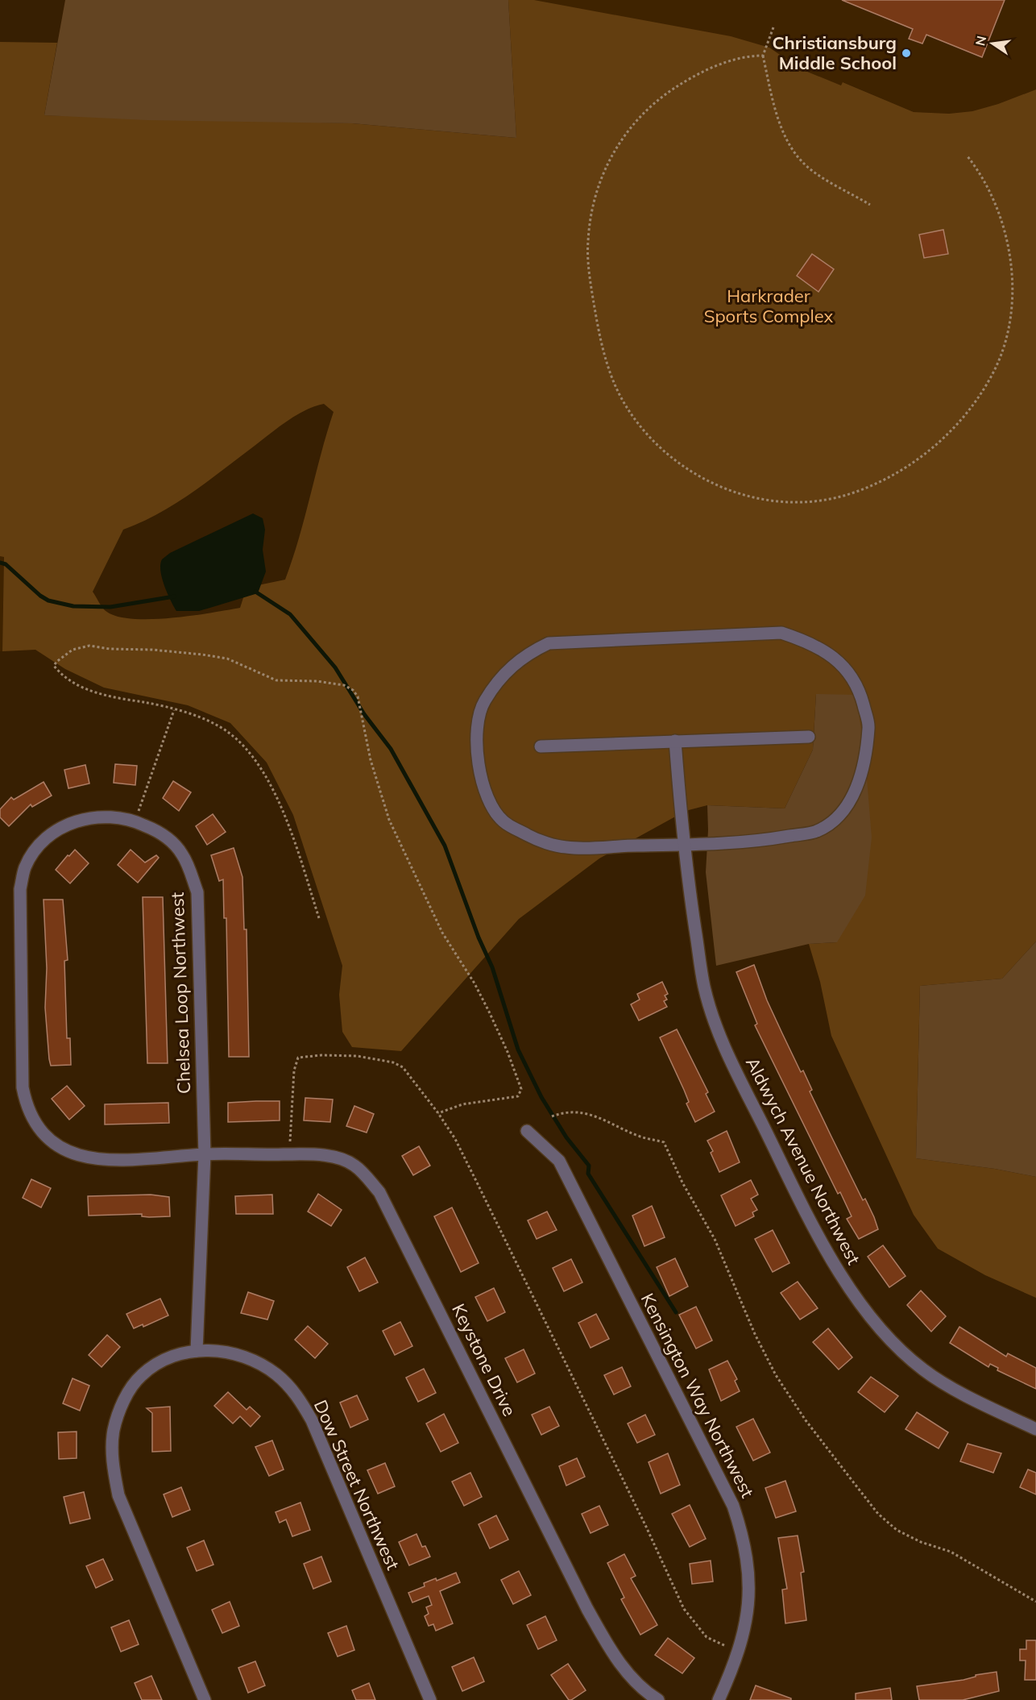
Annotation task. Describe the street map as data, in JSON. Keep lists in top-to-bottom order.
{
  "streets": {
    "street": [
      "Chelsea Loop Northwest",
      "Aldwych Avenue Northwest",
      "Keystone Drive",
      "Kensington Way Northwest",
      "Dow Street Northwest"
    ]
  },
  "crossings": [
    ["Chelsea Loop Northwest", "Keystone Drive"]
  ],
  "parks": ["Harkrader Sports Complex"],
  "places": ["Christiansburg Middle School"],
  "north": "left"
}
